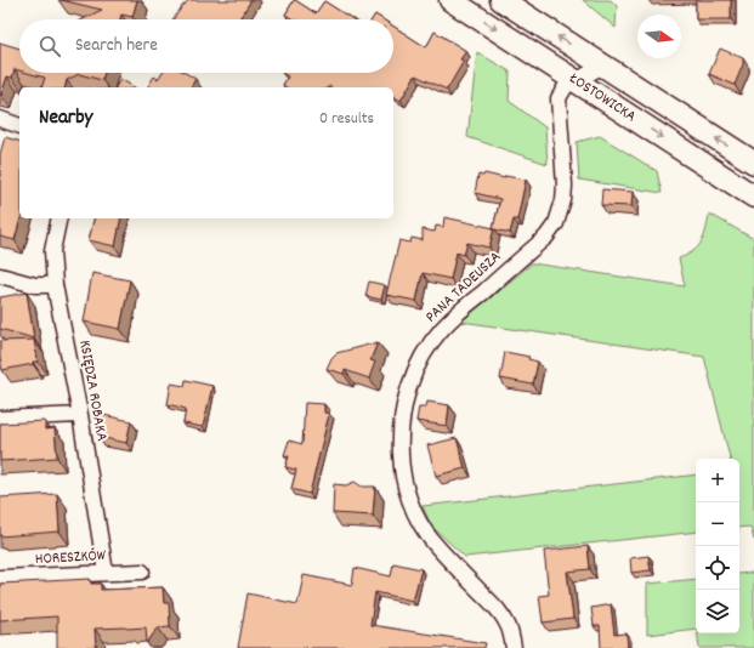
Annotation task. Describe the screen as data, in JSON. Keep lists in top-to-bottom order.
{
  "streets": {
    "main road": ["ŁOSTOWICKA"],
    "street": ["PANA TADEUSZA", "KSIĘDZA ROBAKA", "HORESZKÓW"]
  },
  "crossings": [
    ["ŁOSTOWICKA", "PANA TADEUSZA"],
    ["KSIĘDZA ROBAKA", "HORESZKÓW"]
  ],
  "north": "right",
  "page": {
    "search": "Search here",
    "heading": ["Nearby", "0 results"],
    "map_buttons": ["+", "−"]
  }
}
